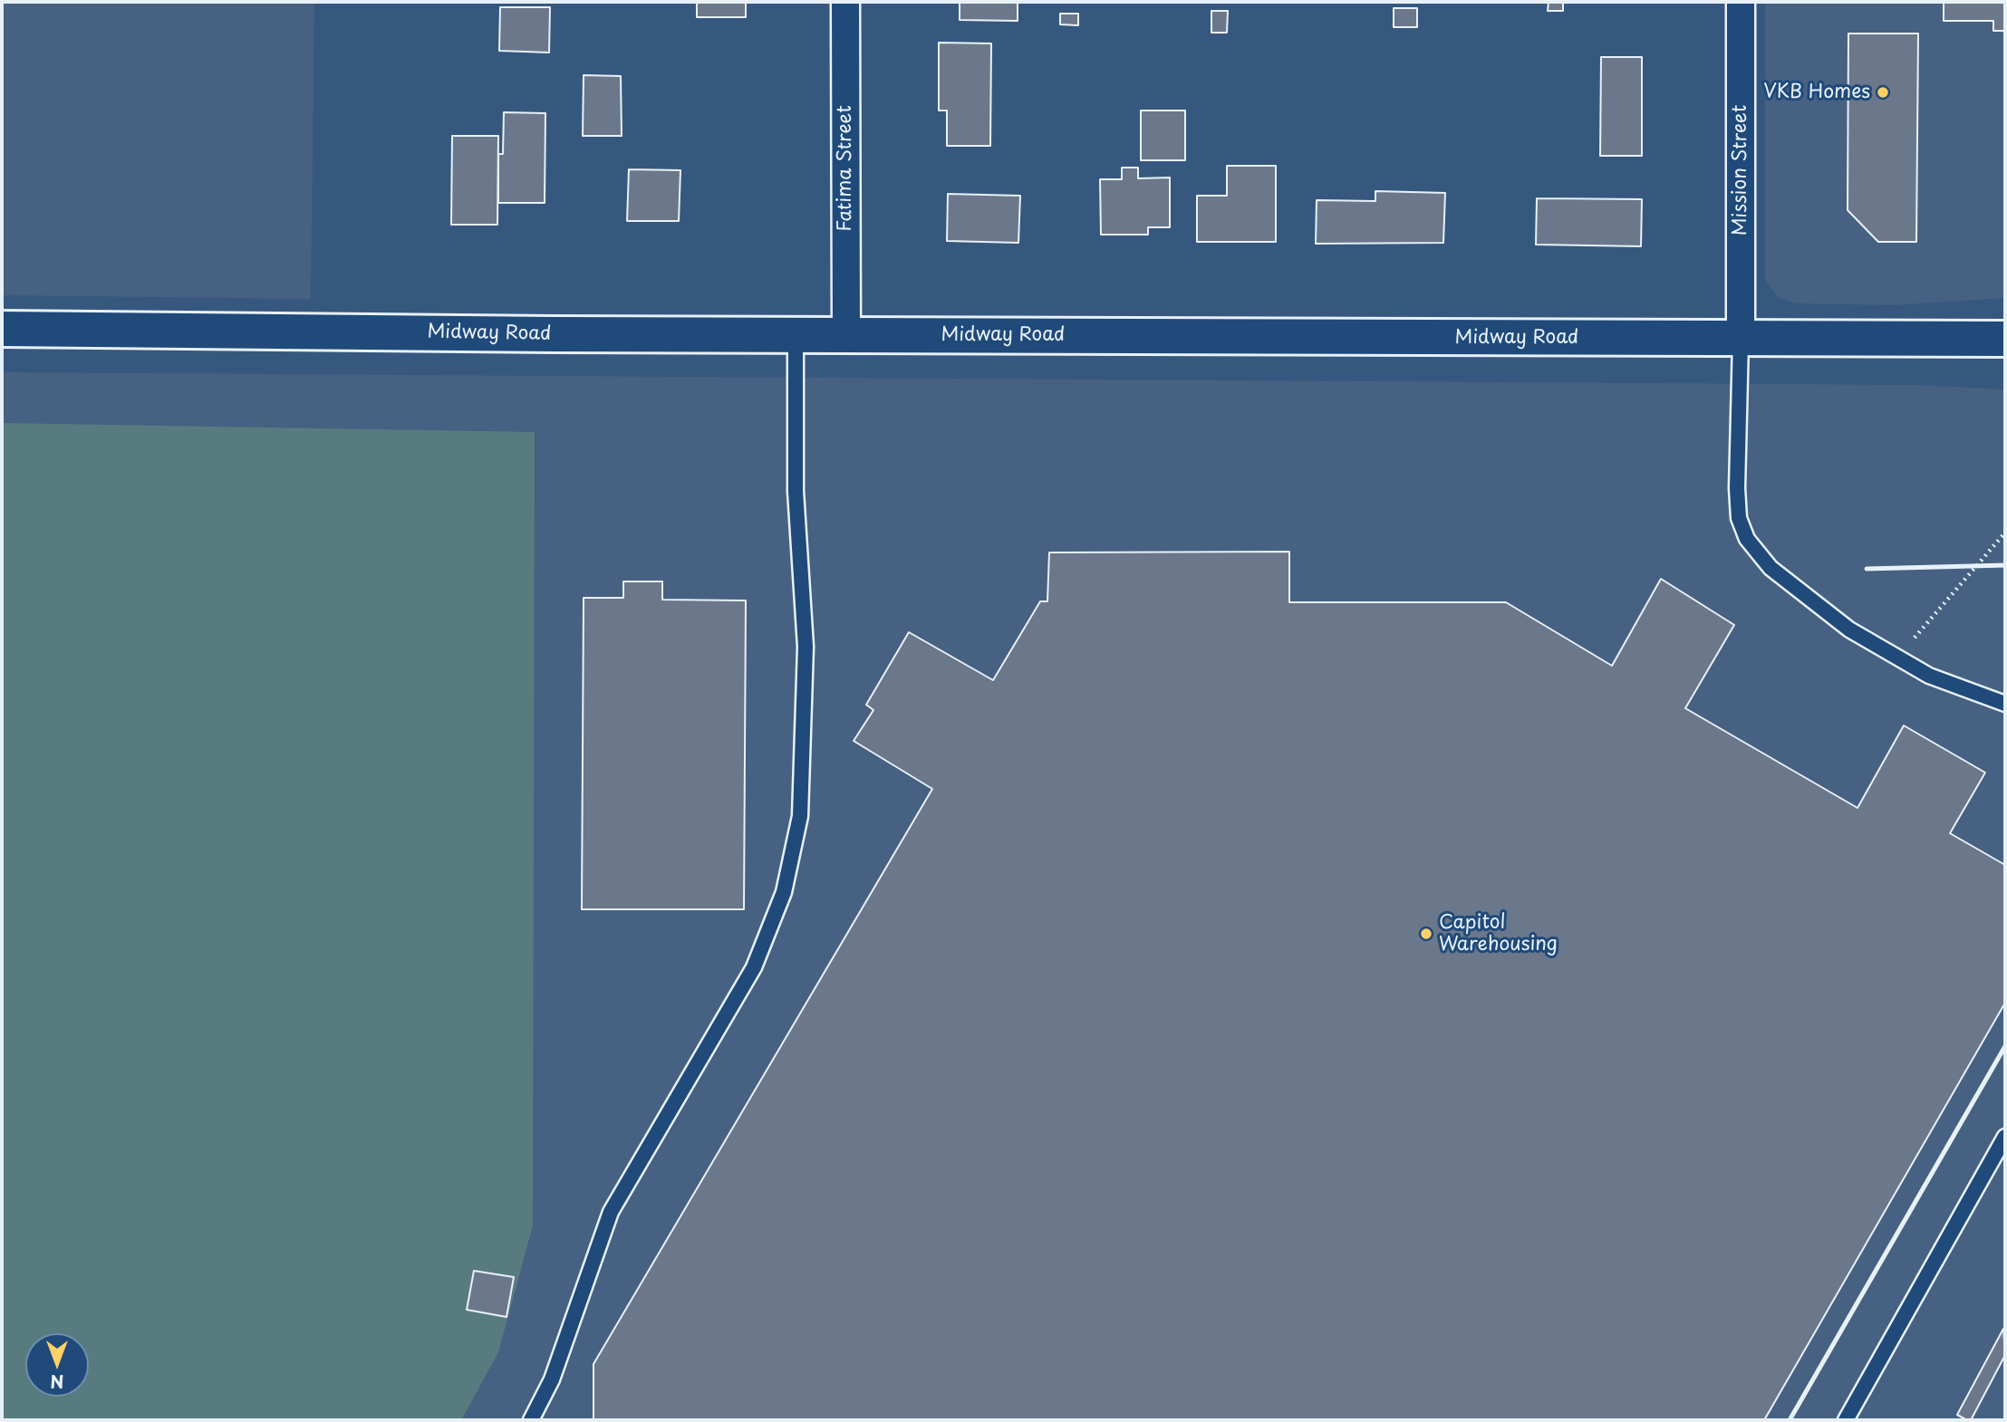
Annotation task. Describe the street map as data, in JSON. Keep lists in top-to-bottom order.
{
  "streets": {
    "main road": ["Midway Road"],
    "street": ["Fatima Street", "Mission Street"]
  },
  "crossings": [
    ["Fatima Street", "Midway Road"],
    ["Mission Street", "Midway Road"]
  ],
  "places": ["VKB Homes", "Capitol Warehousing"],
  "north": "bottom"
}
